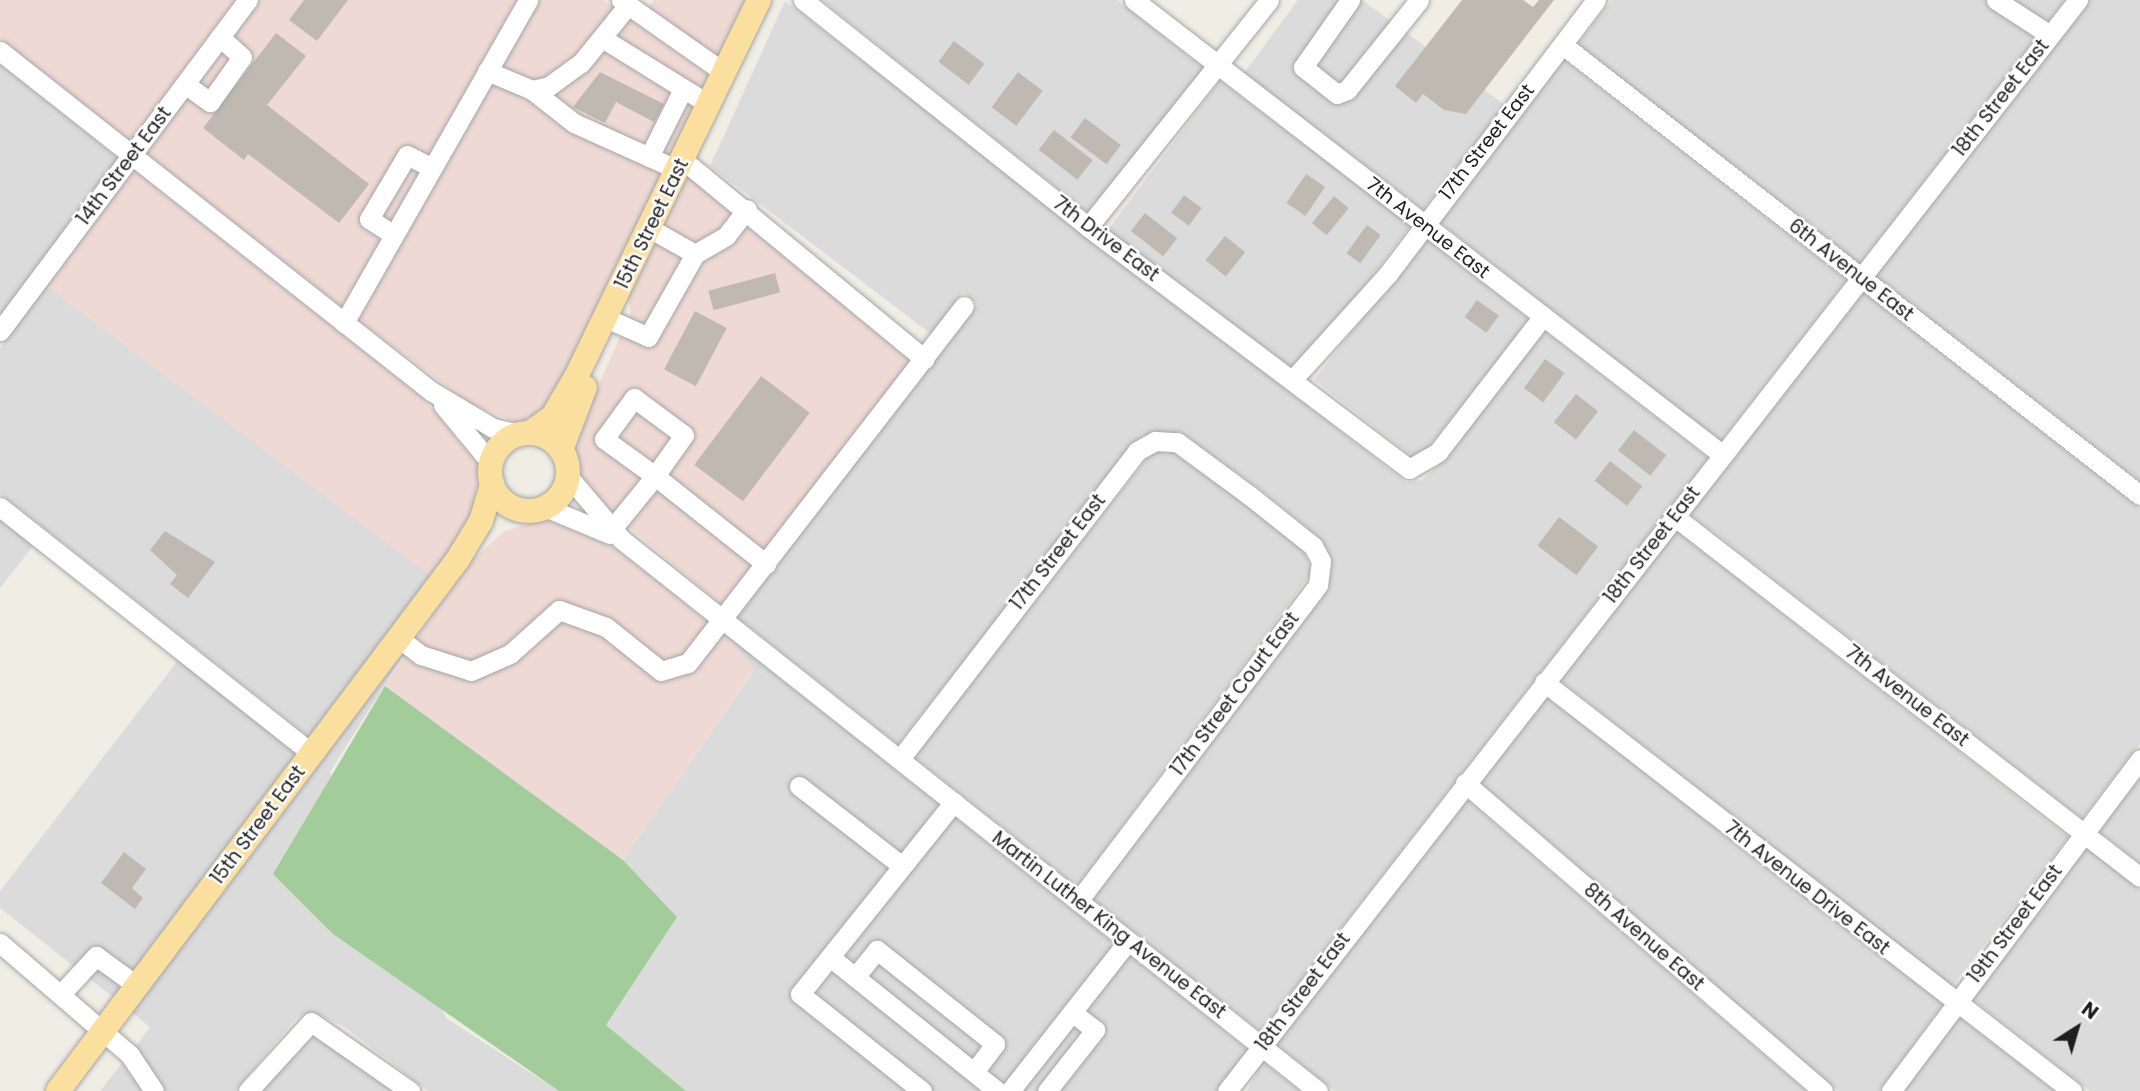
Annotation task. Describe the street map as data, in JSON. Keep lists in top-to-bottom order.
{
  "streets": {
    "main road": ["15th Street East"],
    "street": [
      "18th Street East",
      "17th Street East",
      "14th Street East",
      "7th Avenue East",
      "7th Drive East",
      "6th Avenue East",
      "17th Street Court East",
      "7th Avenue Drive East",
      "19th Street East",
      "Martin Luther King Avenue East",
      "8th Avenue East"
    ]
  },
  "crossings": [
    ["18th Street East", "7th Avenue East"],
    ["18th Street East", "6th Avenue East"],
    ["18th Street East", "7th Avenue Drive East"],
    ["18th Street East", "Martin Luther King Avenue East"],
    ["18th Street East", "8th Avenue East"],
    ["17th Street East", "7th Avenue East"],
    ["17th Street East", "7th Drive East"],
    ["17th Street East", "6th Avenue East"],
    ["17th Street East", "17th Street Court East"],
    ["17th Street East", "Martin Luther King Avenue East"],
    ["7th Avenue East", "7th Drive East"],
    ["7th Avenue East", "19th Street East"],
    ["17th Street Court East", "Martin Luther King Avenue East"],
    ["7th Avenue Drive East", "19th Street East"]
  ],
  "north": "top right"
}
